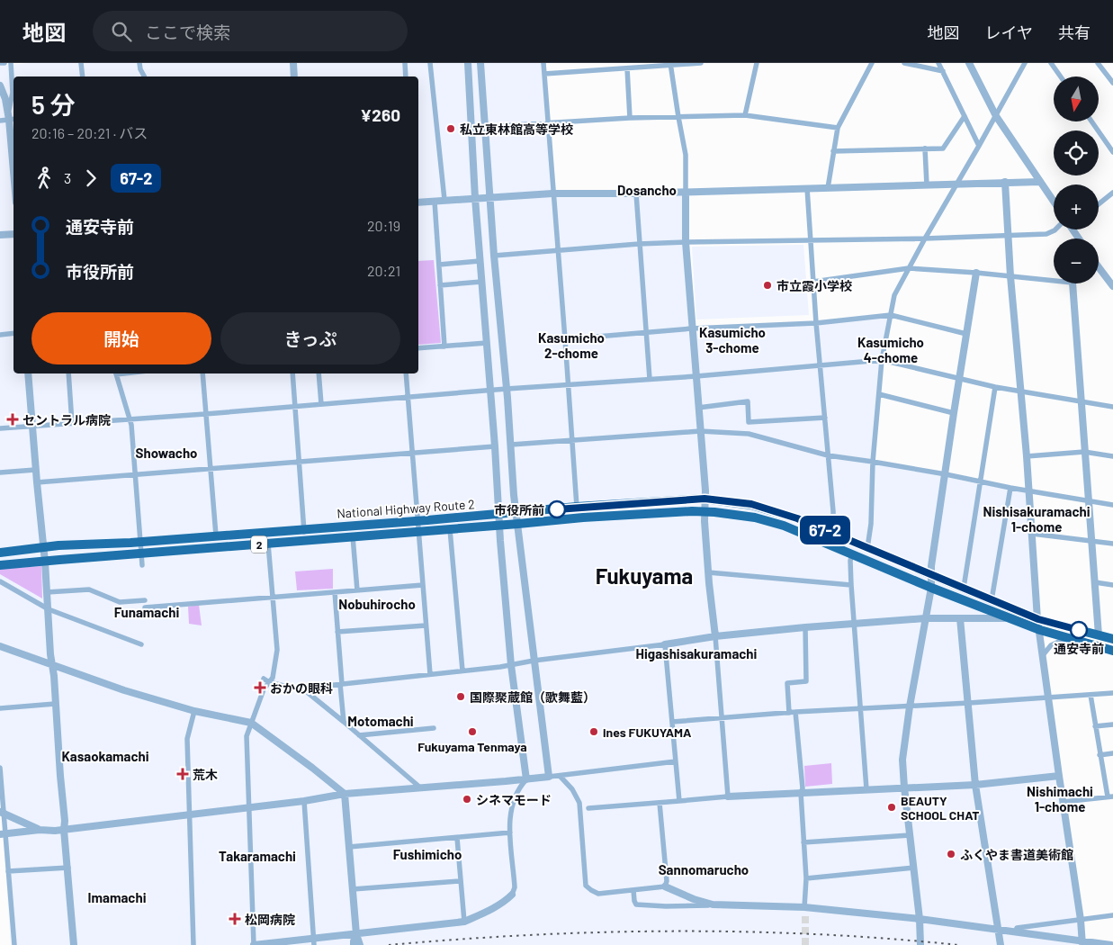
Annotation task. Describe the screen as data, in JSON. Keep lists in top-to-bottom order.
{
  "streets": {
    "highway": ["National Highway Route 2", "2"]
  },
  "districts": [
    "Dosancho",
    "Kasumicho 3-chome",
    "Kasumicho 2-chome",
    "Kasumicho 4-chome",
    "Showacho",
    "Nishisakuramachi 1-chome",
    "Fukuyama",
    "Nobuhirocho",
    "Funamachi",
    "Higashisakuramachi",
    "Motomachi",
    "Kasaokamachi",
    "Nishimachi 1-chome",
    "Fushimicho",
    "Takaramachi",
    "Sannomarucho",
    "Imamachi"
  ],
  "places": {
    "other": [
      "私立東林館高等学校",
      "市立霞小学校",
      "市役所前",
      "通安寺前",
      "国際聚蔵館（歌舞藍）",
      "Fukuyama Tenmaya",
      "ines FUKUYAMA",
      "シネマモード",
      "BEAUTY SCHOOL CHAT",
      "ふくやま書道美術館"
    ],
    "health": [
      "セントラル病院",
      "おかの眼科",
      "荒木",
      "松岡病院"
    ]
  },
  "lines": ["bus line 67-2"],
  "north": "bottom",
  "page": {
    "header": "地図",
    "search": "ここで検索",
    "nav": ["地図", "レイヤ", "共有"],
    "on_map": "67-2",
    "map_buttons": ["+", "−"],
    "heading": ["5 分", "20:16 – 20:21 · バス", "¥260"],
    "legs": ["3", "67-2"],
    "list": [
      {
        "name": "通安寺前",
        "value": "20:19"
      },
      {
        "name": "市役所前",
        "value": "20:21"
      }
    ],
    "buttons": ["開始", "きっぷ"]
  }
}
